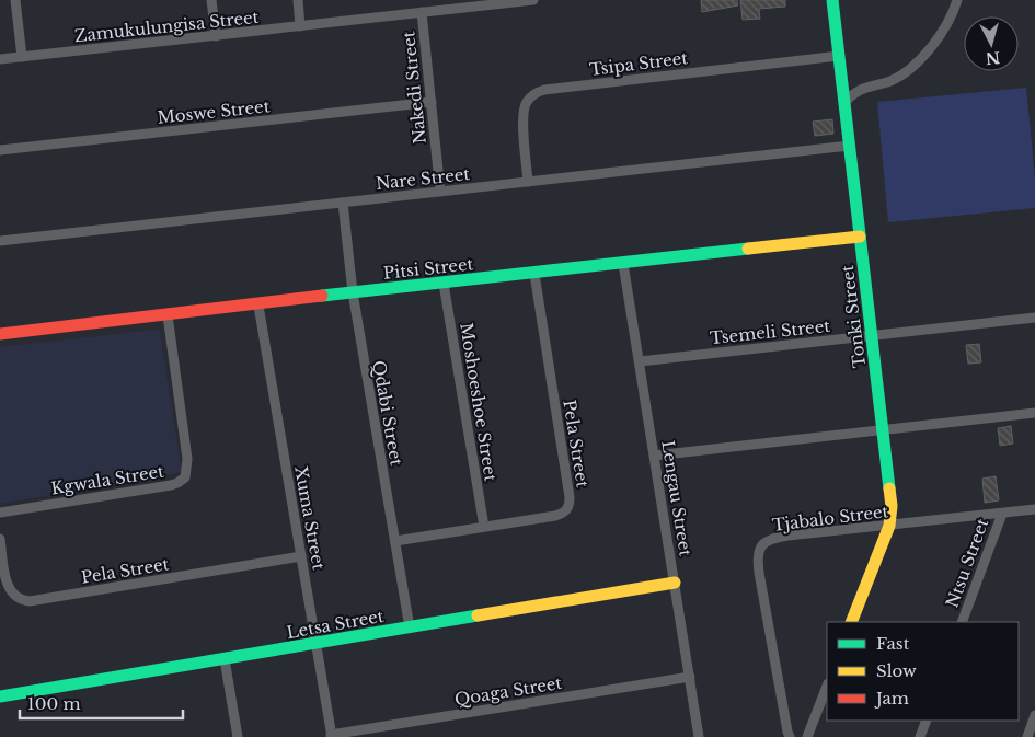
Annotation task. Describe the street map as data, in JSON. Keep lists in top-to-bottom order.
{
  "streets": {
    "street": [
      "Zamukulungisa Street",
      "Tsipa Street",
      "Nakedi Street",
      "Moswe Street",
      "Nare Street",
      "Pitsi Street",
      "Tonki Street",
      "Tsemeli Street",
      "Moshoeshoe Street",
      "Qdabi Street",
      "Pela Street",
      "Kgwala Street",
      "Lengau Street",
      "Xuma Street",
      "Tjabalo Street",
      "Ntsu Street",
      "Letsa Street",
      "Qoaga Street"
    ]
  },
  "crossings": [
    ["Zamukulungisa Street", "Nakedi Street"],
    ["Tsipa Street", "Nare Street"],
    ["Tsipa Street", "Tonki Street"],
    ["Nakedi Street", "Moswe Street"],
    ["Nakedi Street", "Nare Street"],
    ["Nare Street", "Tonki Street"],
    ["Nare Street", "Qdabi Street"],
    ["Pitsi Street", "Tonki Street"],
    ["Pitsi Street", "Moshoeshoe Street"],
    ["Pitsi Street", "Qdabi Street"],
    ["Pitsi Street", "Pela Street"],
    ["Pitsi Street", "Kgwala Street"],
    ["Pitsi Street", "Lengau Street"],
    ["Pitsi Street", "Xuma Street"],
    ["Tonki Street", "Tsemeli Street"],
    ["Tonki Street", "Tjabalo Street"],
    ["Tsemeli Street", "Lengau Street"],
    ["Moshoeshoe Street", "Pela Street"],
    ["Qdabi Street", "Pela Street"],
    ["Qdabi Street", "Letsa Street"],
    ["Pela Street", "Xuma Street"],
    ["Lengau Street", "Letsa Street"],
    ["Lengau Street", "Qoaga Street"],
    ["Xuma Street", "Letsa Street"],
    ["Xuma Street", "Qoaga Street"],
    ["Tjabalo Street", "Ntsu Street"]
  ],
  "legend": ["Fast", "Slow", "Jam"],
  "scale_bar": "100 m",
  "north": "bottom"
}
